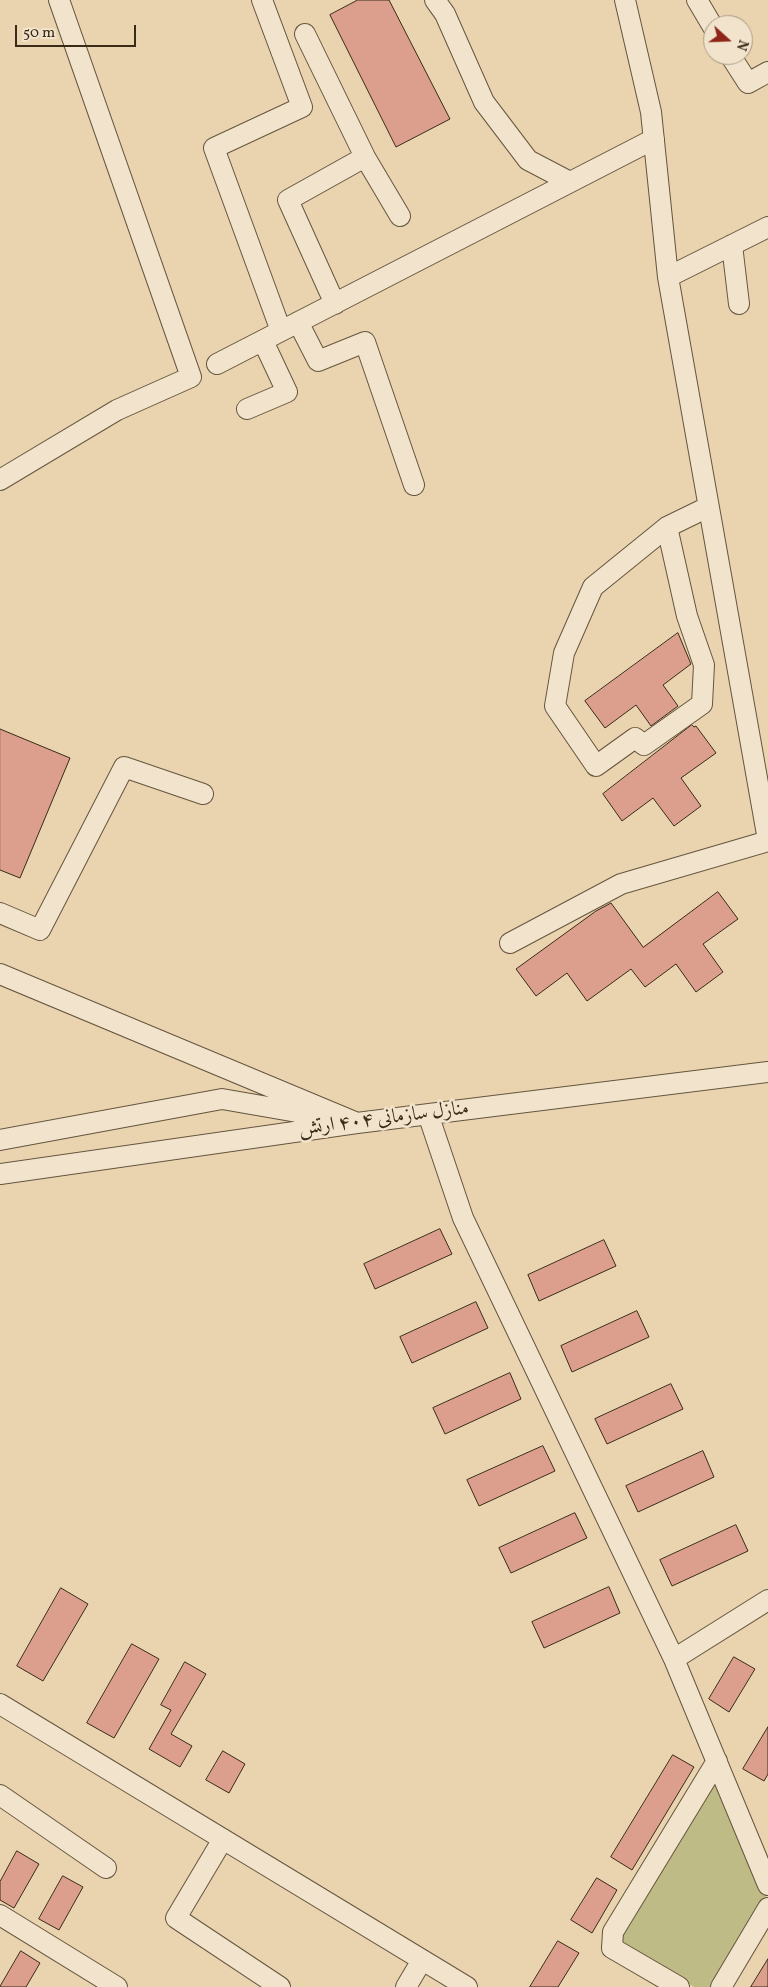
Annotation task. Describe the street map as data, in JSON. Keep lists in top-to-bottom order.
{
  "streets": {
    "street": ["منازل سازمانی ۴۰۴ ارتش"]
  },
  "scale_bar": "50 m",
  "north": "right"
}
